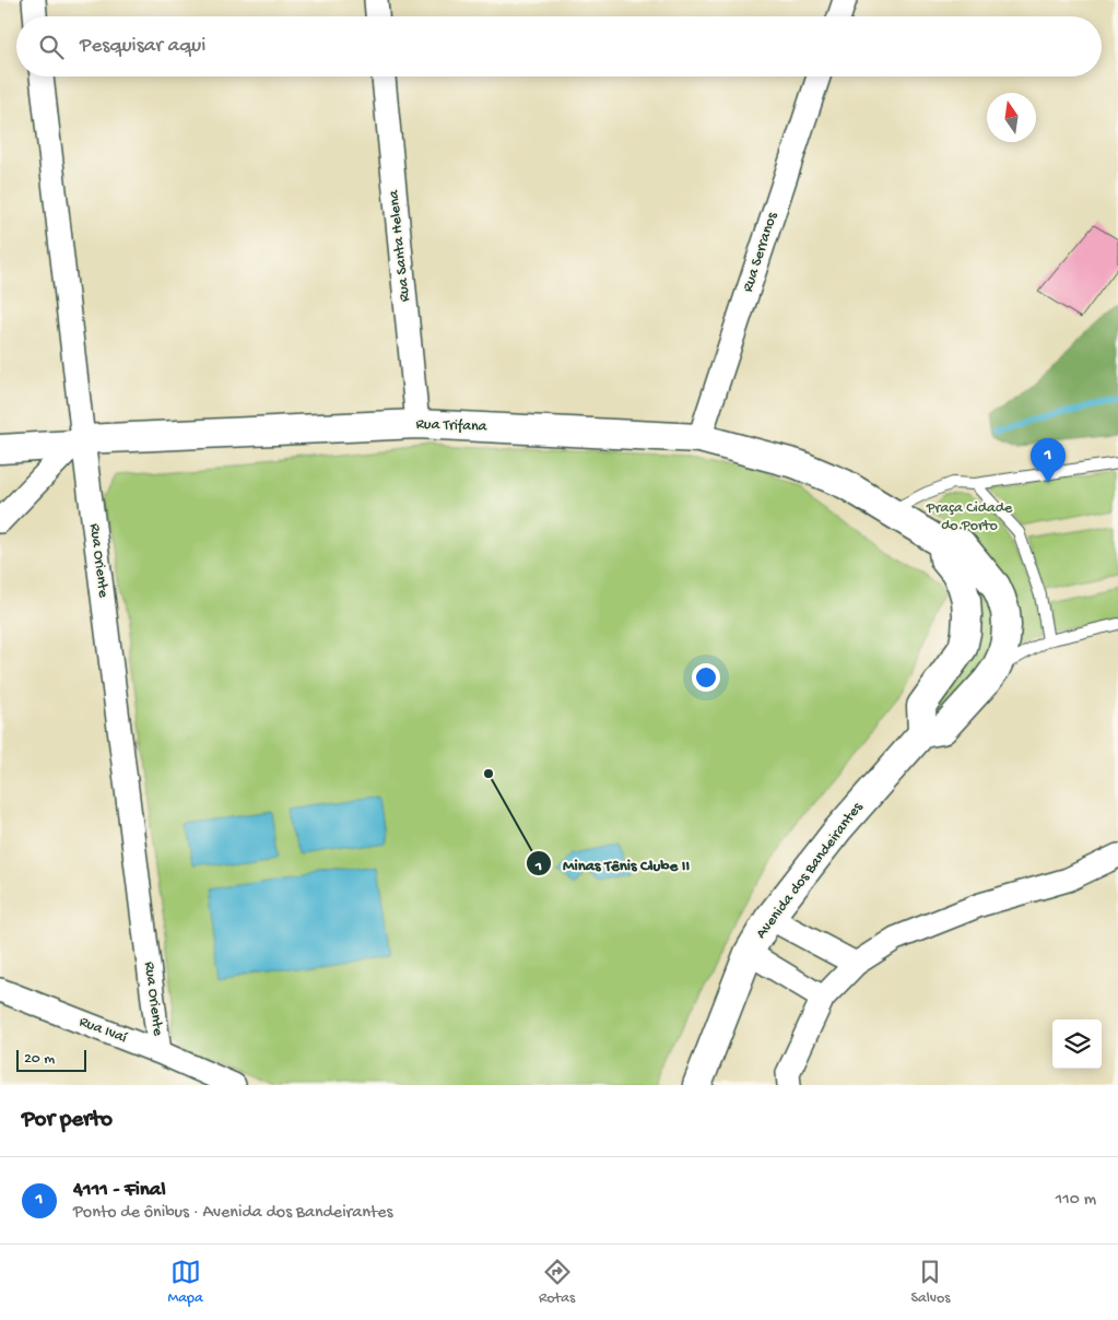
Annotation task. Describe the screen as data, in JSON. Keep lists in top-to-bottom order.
{
  "streets": {
    "street": [
      "Rua Santa Helena",
      "Rua Serranos",
      "Rua Trifana",
      "Rua Oriente",
      "Avenida dos Bandeirantes",
      "Rua Ivaí"
    ]
  },
  "crossings": [
    ["Rua Santa Helena", "Rua Trifana"],
    ["Rua Serranos", "Rua Trifana"],
    ["Rua Trifana", "Rua Oriente"],
    ["Rua Trifana", "Avenida dos Bandeirantes"],
    ["Rua Oriente", "Rua Ivaí"]
  ],
  "parks": ["Praça Cidade do Porto"],
  "places": ["Minas Tênis Clube II"],
  "scale_bar": "20 m",
  "north": "top",
  "page": {
    "search": "Pesquisar aqui",
    "pins": "1",
    "scale": "20 m",
    "heading": "Por perto",
    "list": [
      {
        "mark": "1",
        "name": "4111 - Final",
        "note": "Ponto de ônibus · Avenida dos Bandeirantes",
        "value": "110 m"
      }
    ],
    "nav": ["Mapa", "Rotas", "Salvos"]
  }
}
